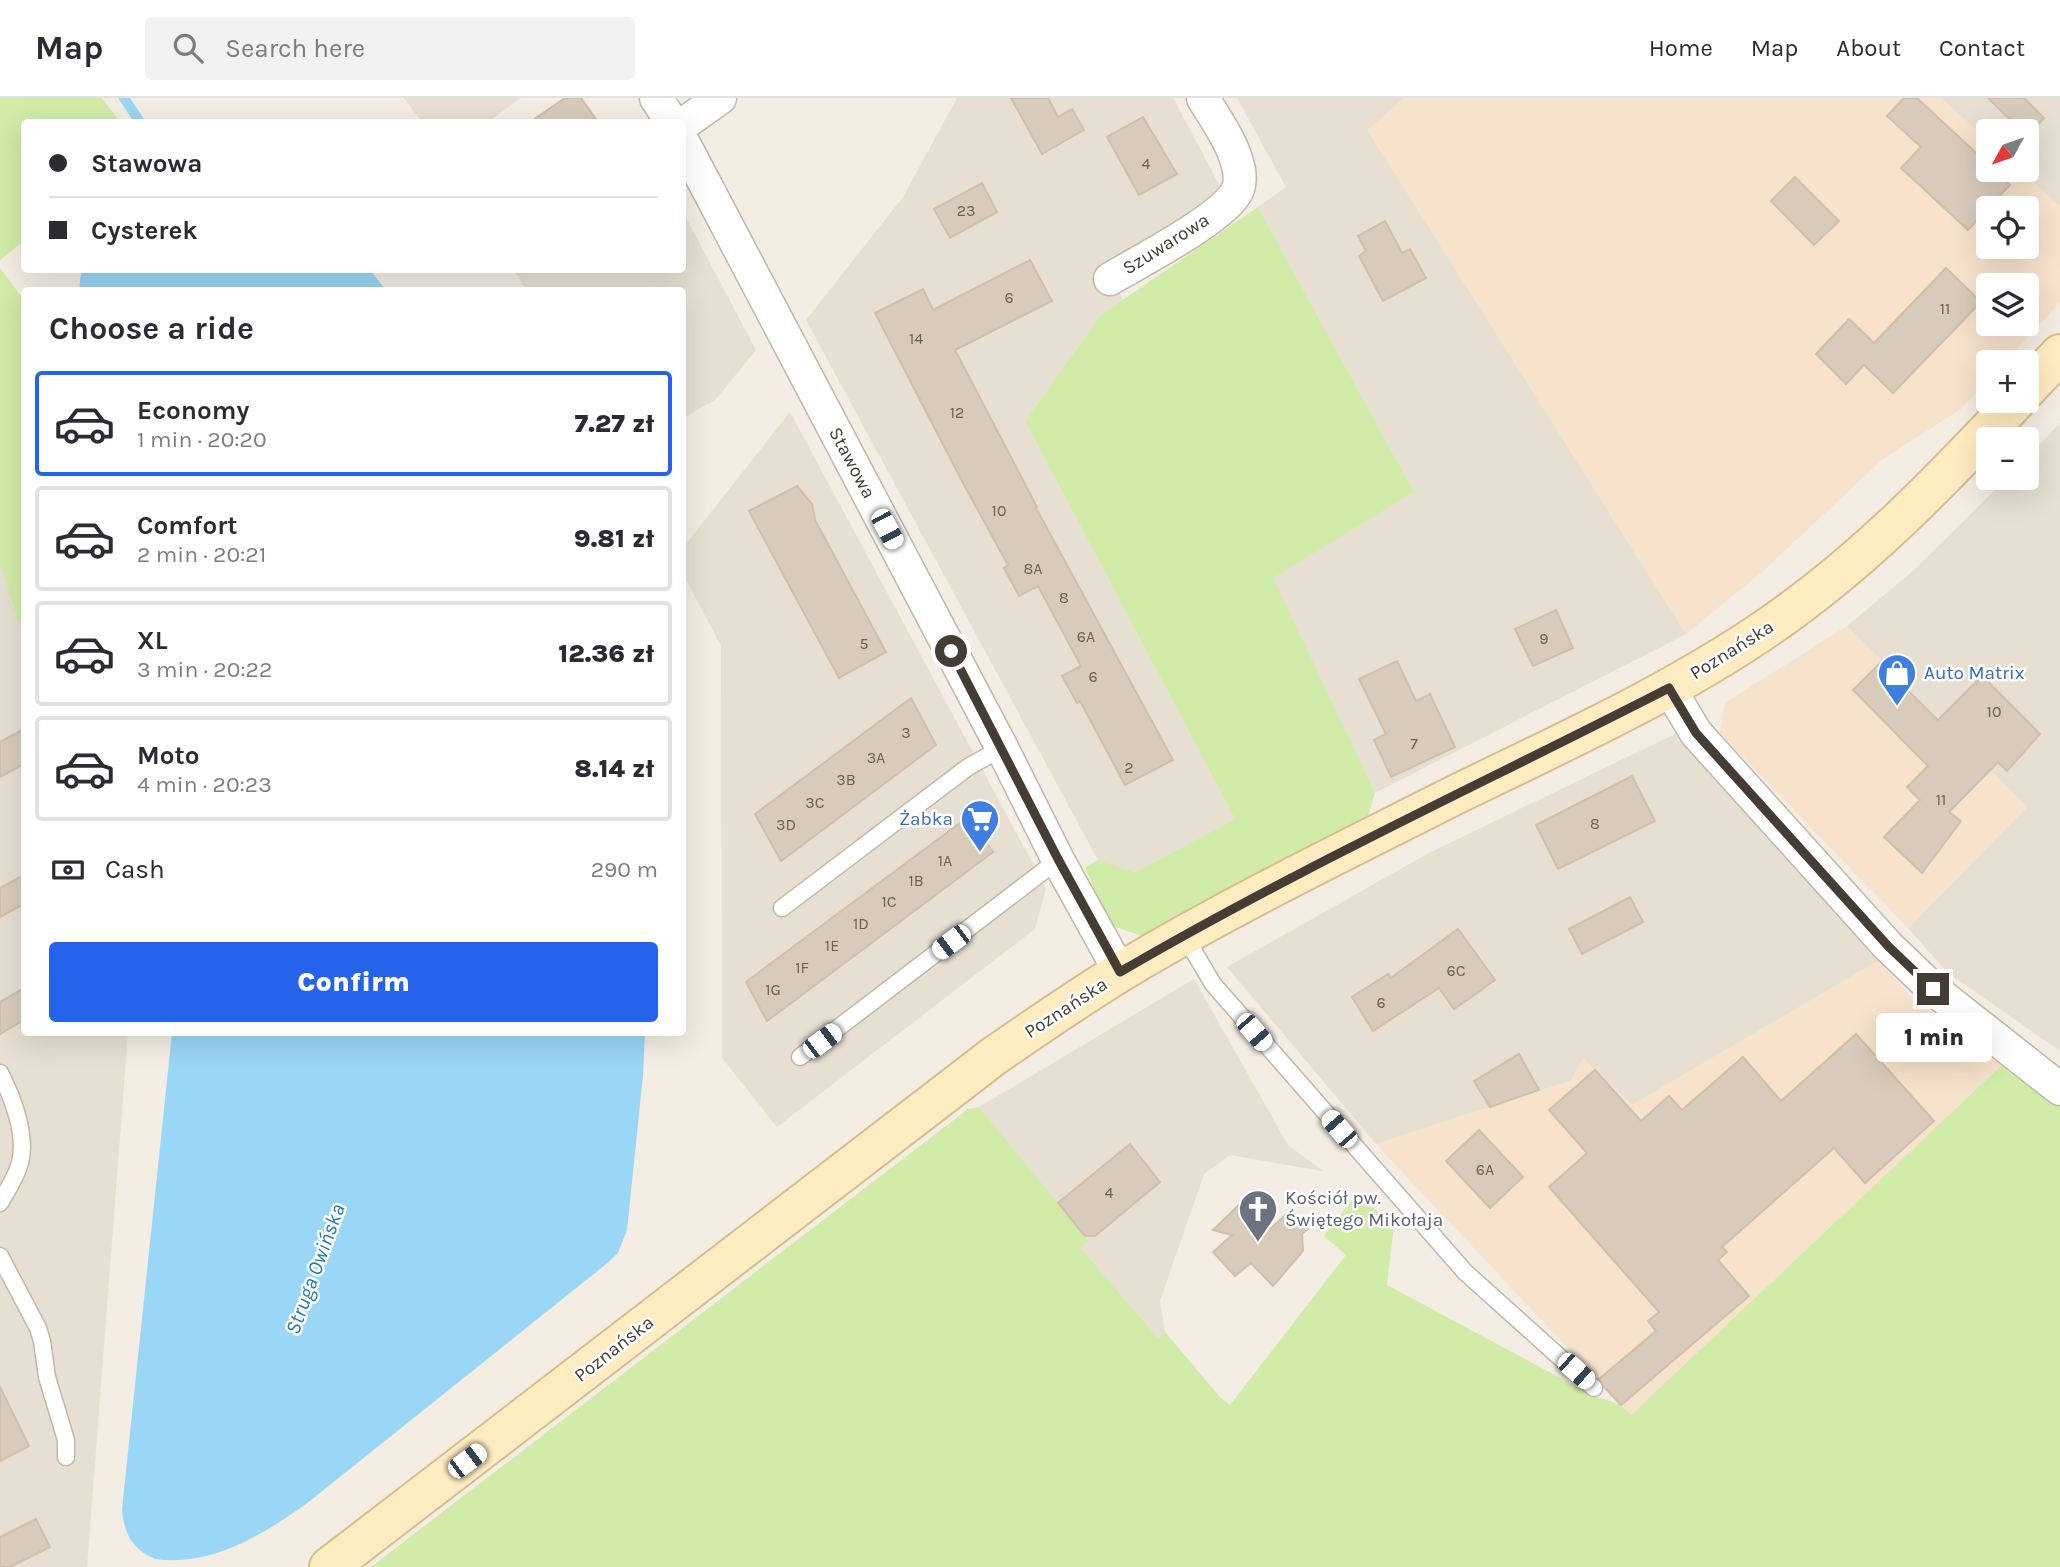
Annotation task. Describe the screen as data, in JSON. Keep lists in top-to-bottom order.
{
  "streets": {
    "main road": ["Poznańska"],
    "street": ["Szuwarowa", "Stawowa"]
  },
  "crossings": [
    ["Stawowa", "Poznańska"]
  ],
  "water": ["Struga Owińska"],
  "places": {
    "shop": ["Auto Matrix"],
    "supermarket": ["Żabka"],
    "church": ["Kościół pw. Świętego Mikołaja"]
  },
  "house_numbers": [
    "4",
    "23",
    "6",
    "11",
    "14",
    "12",
    "10",
    "8A",
    "8",
    "6A",
    "9",
    "5",
    "6",
    "10",
    "3",
    "7",
    "3A",
    "2",
    "3B",
    "11",
    "3C",
    "8",
    "3D",
    "1A",
    "1B",
    "1C",
    "1D",
    "1E",
    "1F",
    "6C",
    "1G",
    "6",
    "6A",
    "4"
  ],
  "north": "bottom left",
  "page": {
    "header": "Map",
    "search": "Search here",
    "nav": [
      "Home",
      "Map",
      "About",
      "Contact"
    ],
    "map_buttons": ["+", "−"],
    "banner": ["Stawowa", "Cysterek"],
    "heading": "Choose a ride",
    "list": [
      {
        "name": "Economy",
        "note": "1 min · 20:20",
        "value": "7.27 zł"
      },
      {
        "name": "Comfort",
        "note": "2 min · 20:21",
        "value": "9.81 zł"
      },
      {
        "name": "XL",
        "note": "3 min · 20:22",
        "value": "12.36 zł"
      },
      {
        "name": "Moto",
        "note": "4 min · 20:23",
        "value": "8.14 zł"
      }
    ],
    "pay": ["Cash", "290 m"],
    "buttons": "Confirm",
    "bubble": "1 min"
  }
}
